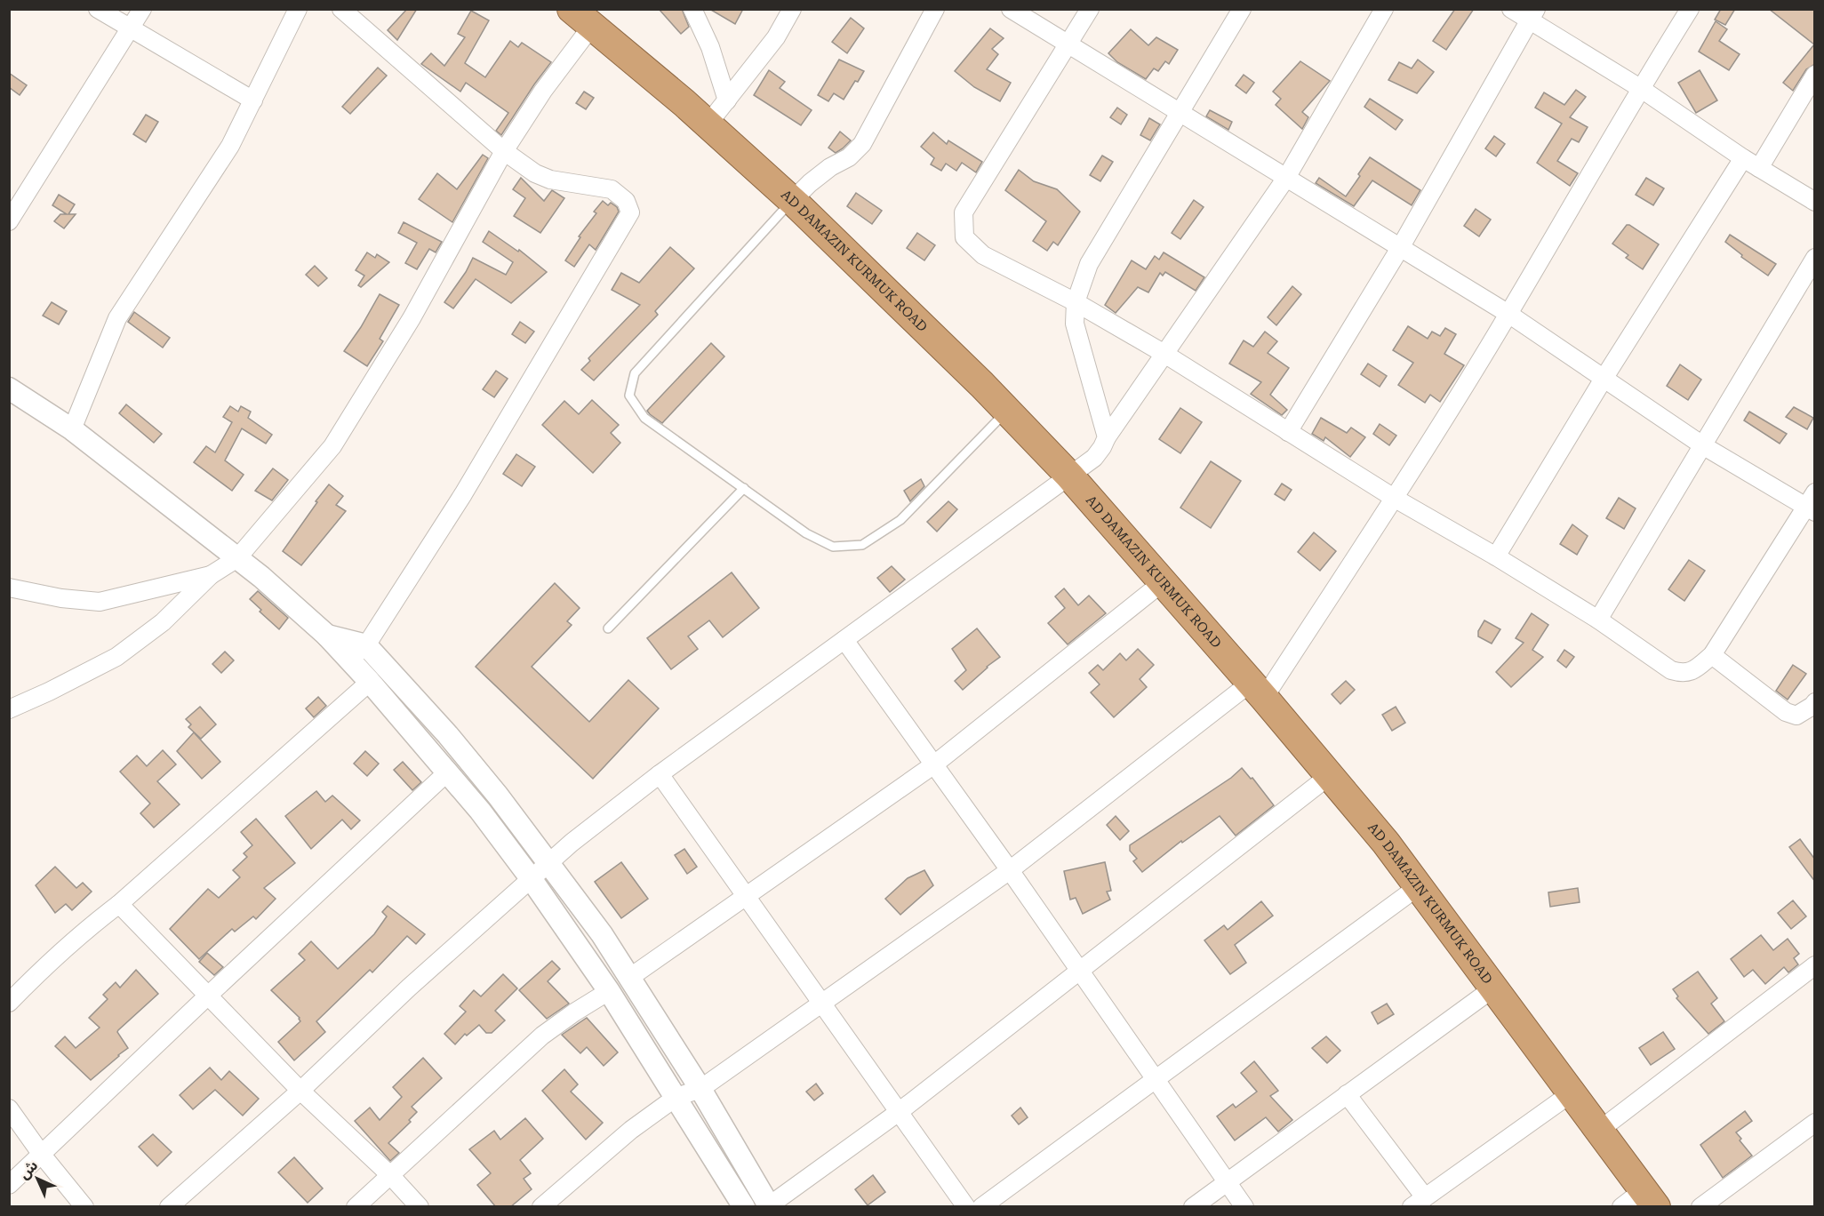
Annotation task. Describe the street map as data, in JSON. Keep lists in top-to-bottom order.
{
  "streets": {
    "highway": ["AD DAMAZIN KURMUK ROAD"]
  },
  "north": "top left"
}
